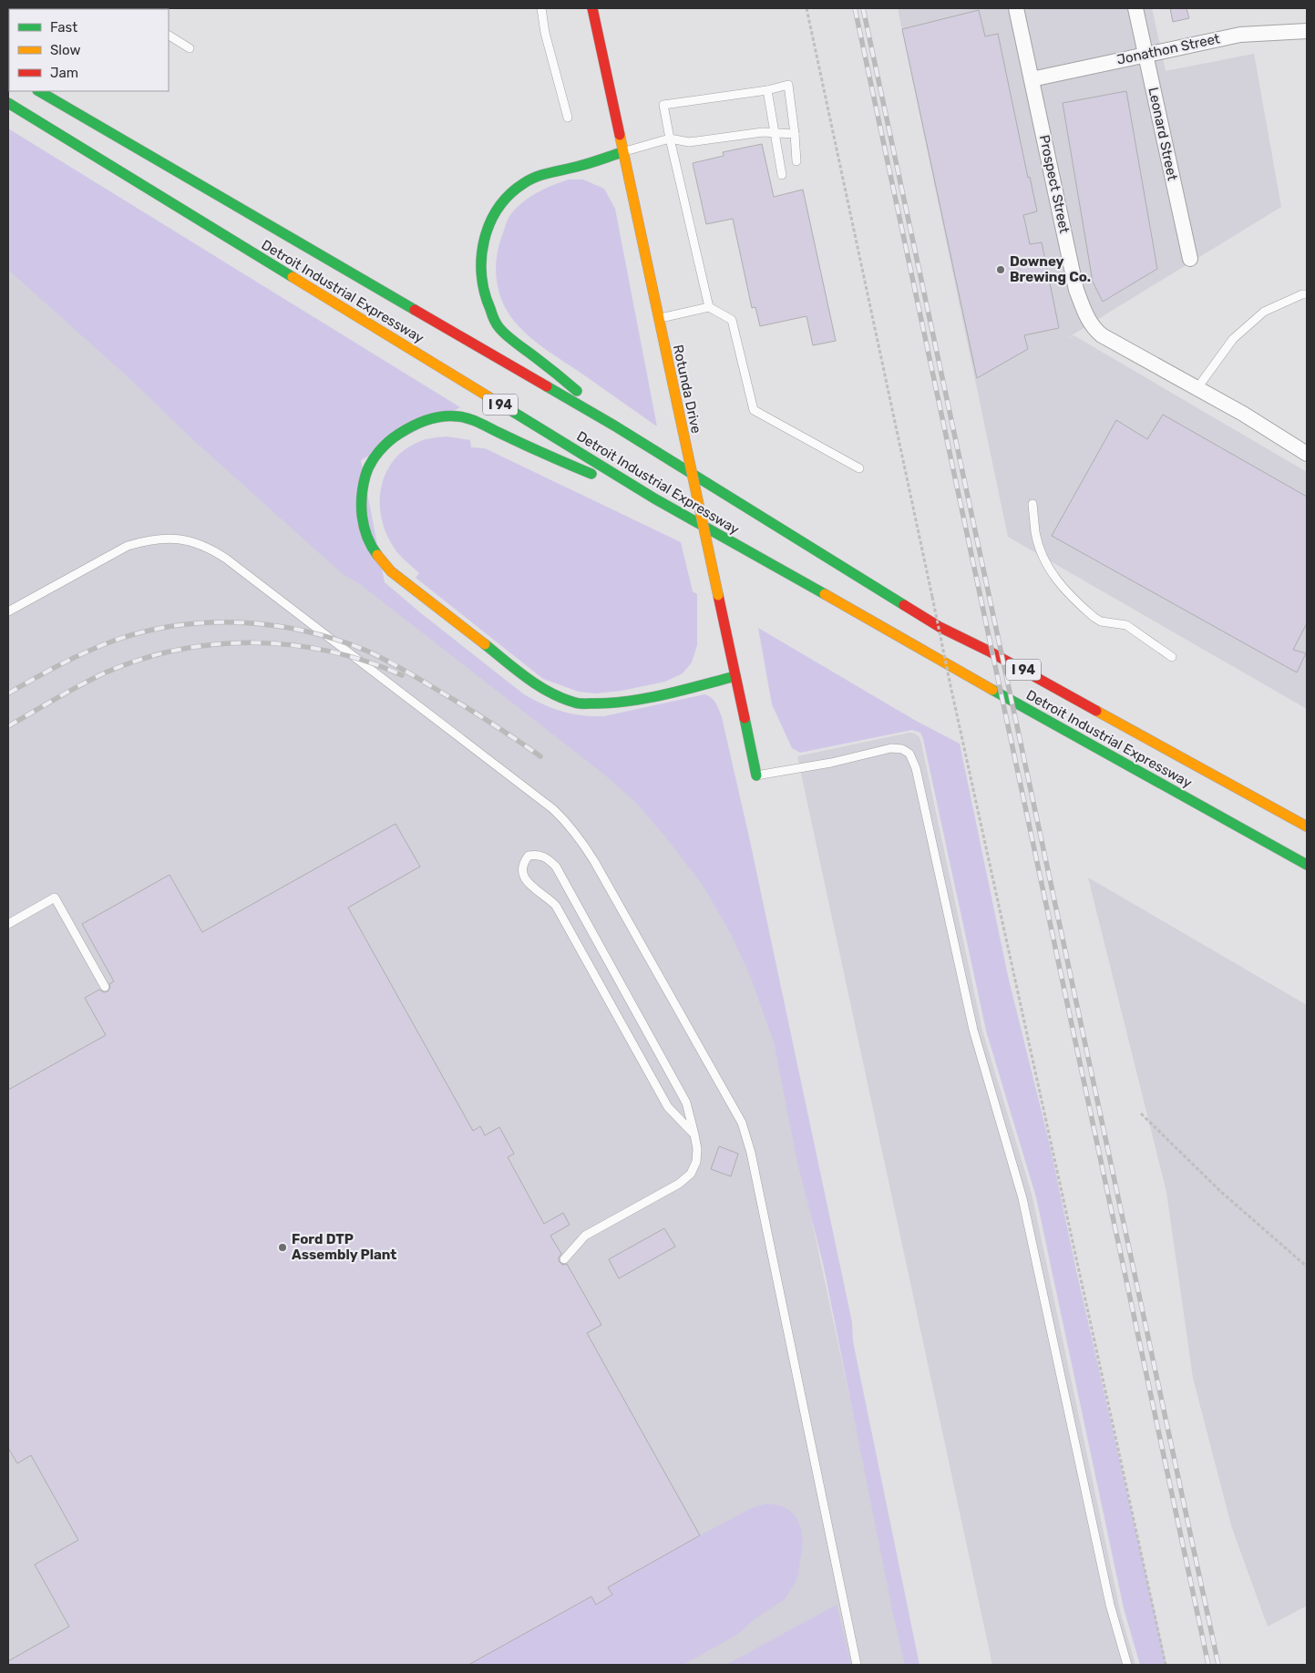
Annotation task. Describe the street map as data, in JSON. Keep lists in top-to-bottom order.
{
  "streets": {
    "main road": ["Detroit Industrial Expressway", "Rotunda Drive", "I 94"],
    "street": ["Jonathon Street", "Leonard Street", "Prospect Street"]
  },
  "crossings": [
    ["Jonathon Street", "Leonard Street"],
    ["Jonathon Street", "Prospect Street"]
  ],
  "places": ["Downey Brewing Co.", "Ford DTP Assembly Plant"],
  "legend": ["Fast", "Slow", "Jam"]
}
